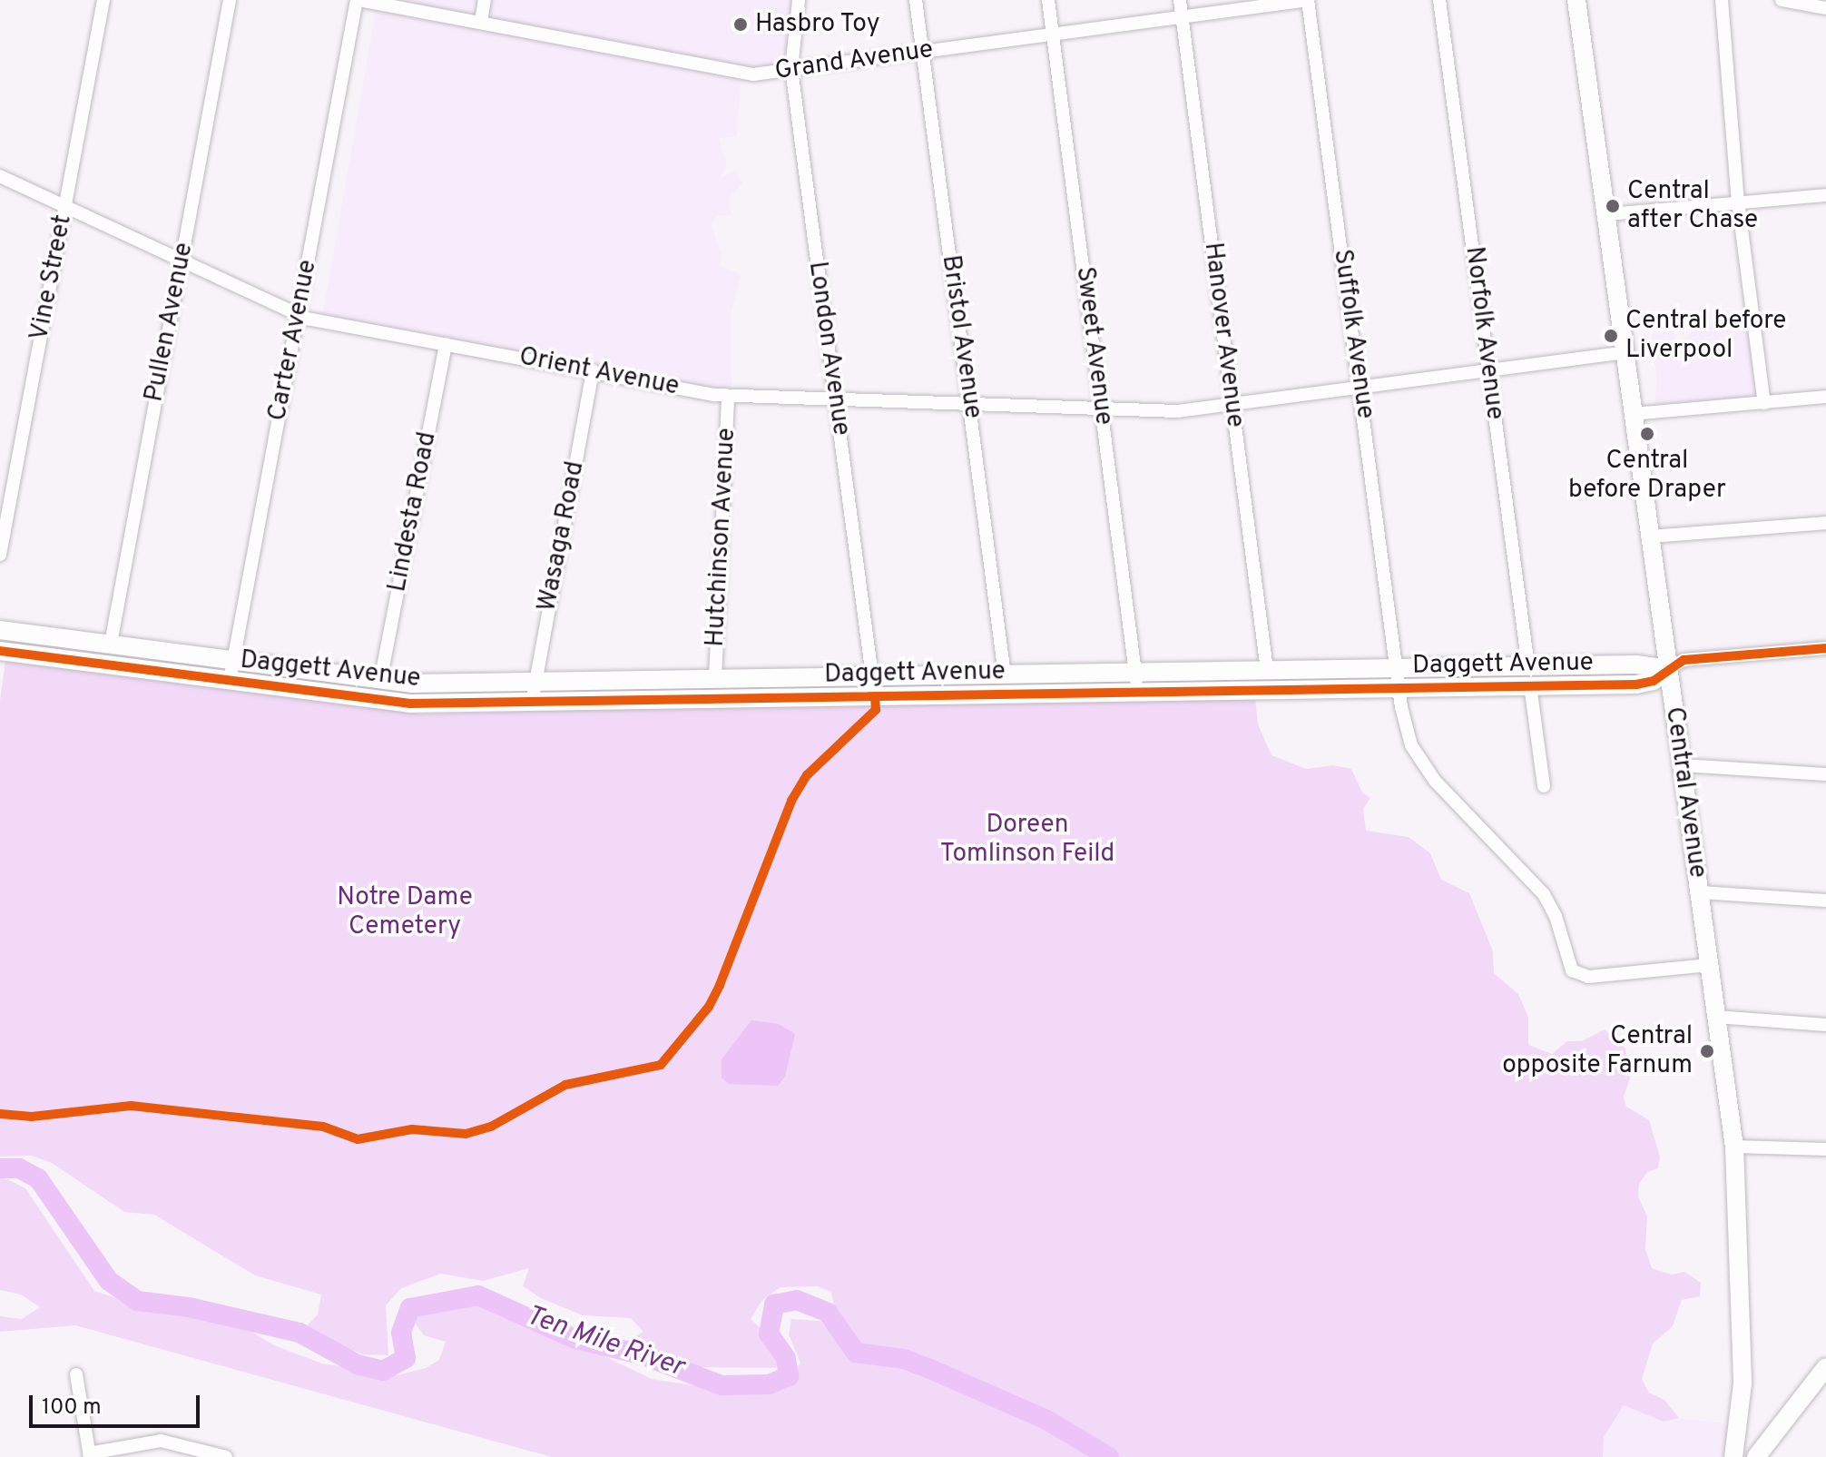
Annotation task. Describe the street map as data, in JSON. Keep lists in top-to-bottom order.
{
  "streets": {
    "street": [
      "Grand Avenue",
      "Vine Street",
      "Pullen Avenue",
      "Norfolk Avenue",
      "Suffolk Avenue",
      "Hanover Avenue",
      "Bristol Avenue",
      "Carter Avenue",
      "Sweet Avenue",
      "London Avenue",
      "Orient Avenue",
      "Lindesta Road",
      "Wasaga Road",
      "Hutchinson Avenue",
      "Daggett Avenue",
      "Central Avenue"
    ]
  },
  "crossings": [
    ["Grand Avenue", "Suffolk Avenue"],
    ["Grand Avenue", "Hanover Avenue"],
    ["Grand Avenue", "Bristol Avenue"],
    ["Grand Avenue", "Carter Avenue"],
    ["Grand Avenue", "Sweet Avenue"],
    ["Grand Avenue", "London Avenue"],
    ["Vine Street", "Orient Avenue"],
    ["Pullen Avenue", "Orient Avenue"],
    ["Pullen Avenue", "Daggett Avenue"],
    ["Norfolk Avenue", "Orient Avenue"],
    ["Norfolk Avenue", "Daggett Avenue"],
    ["Suffolk Avenue", "Orient Avenue"],
    ["Suffolk Avenue", "Daggett Avenue"],
    ["Suffolk Avenue", "Central Avenue"],
    ["Hanover Avenue", "Orient Avenue"],
    ["Hanover Avenue", "Daggett Avenue"],
    ["Bristol Avenue", "Orient Avenue"],
    ["Bristol Avenue", "Daggett Avenue"],
    ["Carter Avenue", "Orient Avenue"],
    ["Carter Avenue", "Daggett Avenue"],
    ["Sweet Avenue", "Orient Avenue"],
    ["Sweet Avenue", "Daggett Avenue"],
    ["London Avenue", "Orient Avenue"],
    ["London Avenue", "Daggett Avenue"],
    ["Orient Avenue", "Lindesta Road"],
    ["Orient Avenue", "Wasaga Road"],
    ["Orient Avenue", "Hutchinson Avenue"],
    ["Orient Avenue", "Central Avenue"],
    ["Lindesta Road", "Daggett Avenue"],
    ["Wasaga Road", "Daggett Avenue"],
    ["Hutchinson Avenue", "Daggett Avenue"],
    ["Daggett Avenue", "Central Avenue"]
  ],
  "water": ["Ten Mile River"],
  "parks": ["Doreen Tomlinson Feild", "Notre Dame Cemetery"],
  "places": [
    "Hasbro Toy",
    "Central after Chase",
    "Central before Liverpool",
    "Central before Draper",
    "Central opposite Farnum"
  ],
  "scale_bar": "100 m"
}
